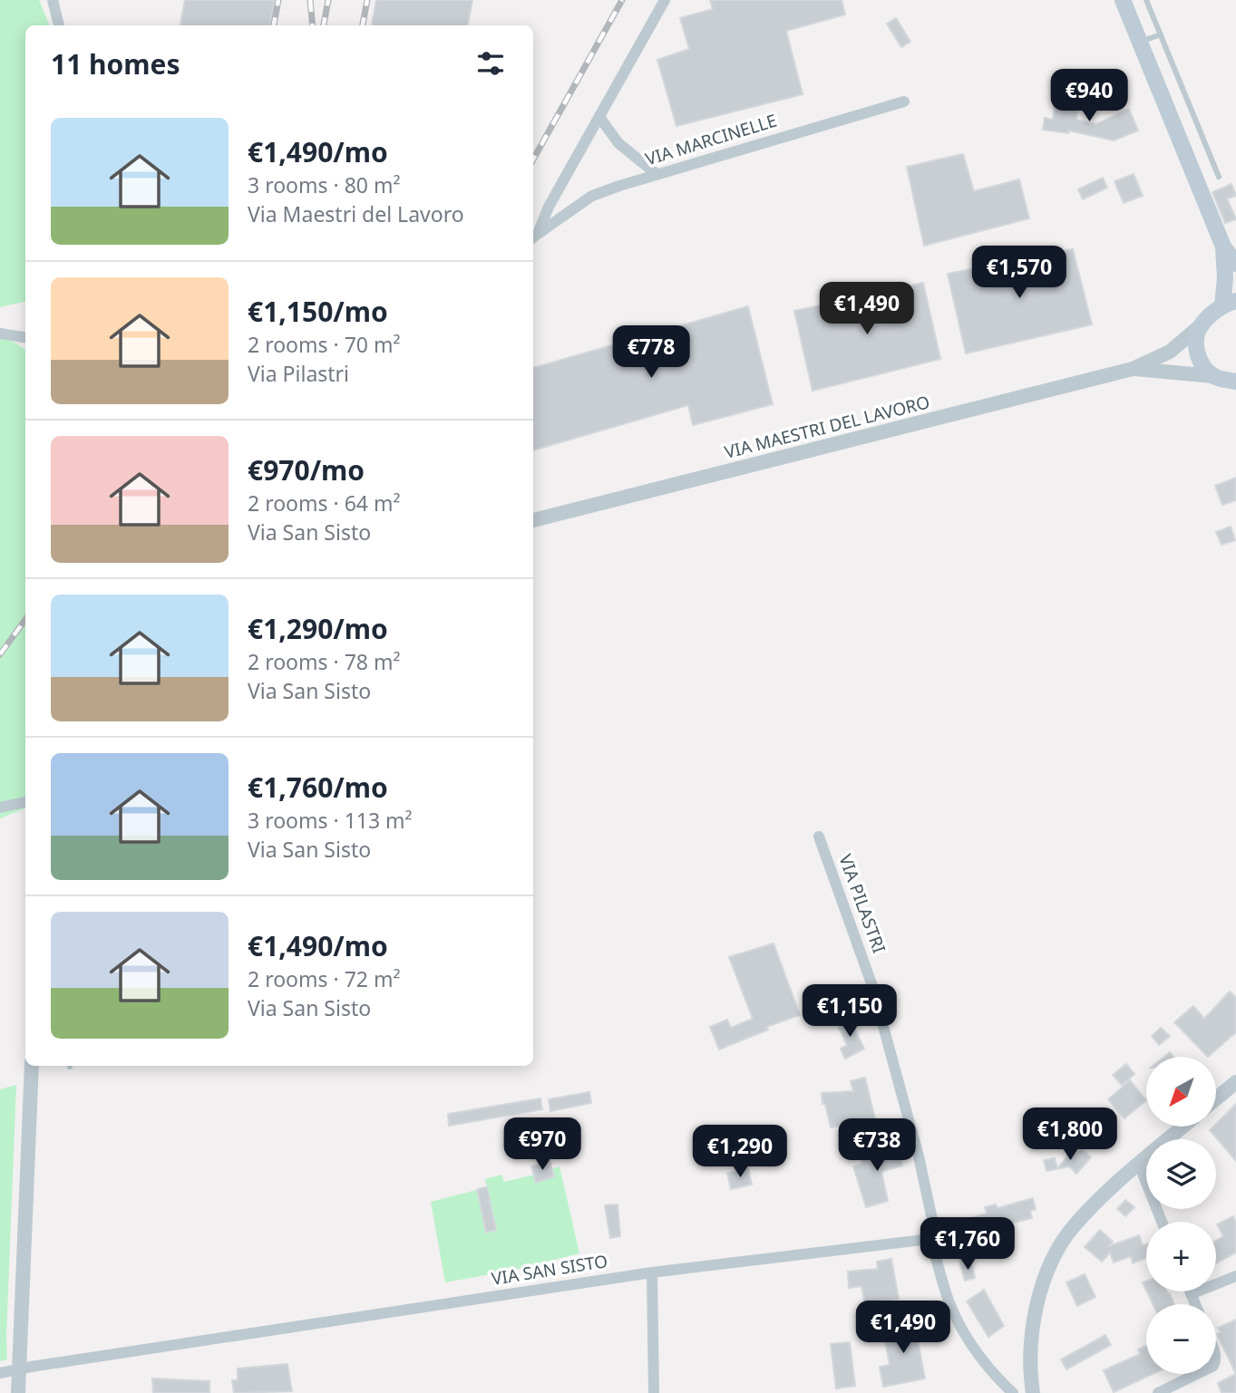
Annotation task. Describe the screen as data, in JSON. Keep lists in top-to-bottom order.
{
  "streets": {
    "street": [
      "VIA MARCINELLE",
      "VIA MAESTRI DEL LAVORO",
      "VIA PILASTRI",
      "VIA SAN SISTO"
    ]
  },
  "crossings": [
    ["VIA PILASTRI", "VIA SAN SISTO"]
  ],
  "north": "bottom left",
  "page": {
    "heading": "11 homes",
    "price": [
      "€940",
      "€1,570",
      "€1,490",
      "€778",
      "€1,150",
      "€1,800",
      "€970",
      "€738",
      "€1,290",
      "€1,760",
      "€1,490"
    ],
    "list": [
      {
        "name": "€1,490/mo",
        "note": "3 rooms · 80 m² · Via Maestri del Lavoro"
      },
      {
        "name": "€1,150/mo",
        "note": "2 rooms · 70 m² · Via Pilastri"
      },
      {
        "name": "€970/mo",
        "note": "2 rooms · 64 m² · Via San Sisto"
      },
      {
        "name": "€1,290/mo",
        "note": "2 rooms · 78 m² · Via San Sisto"
      },
      {
        "name": "€1,760/mo",
        "note": "3 rooms · 113 m² · Via San Sisto"
      },
      {
        "name": "€1,490/mo",
        "note": "2 rooms · 72 m² · Via San Sisto"
      }
    ],
    "map_buttons": ["+", "−"]
  }
}
